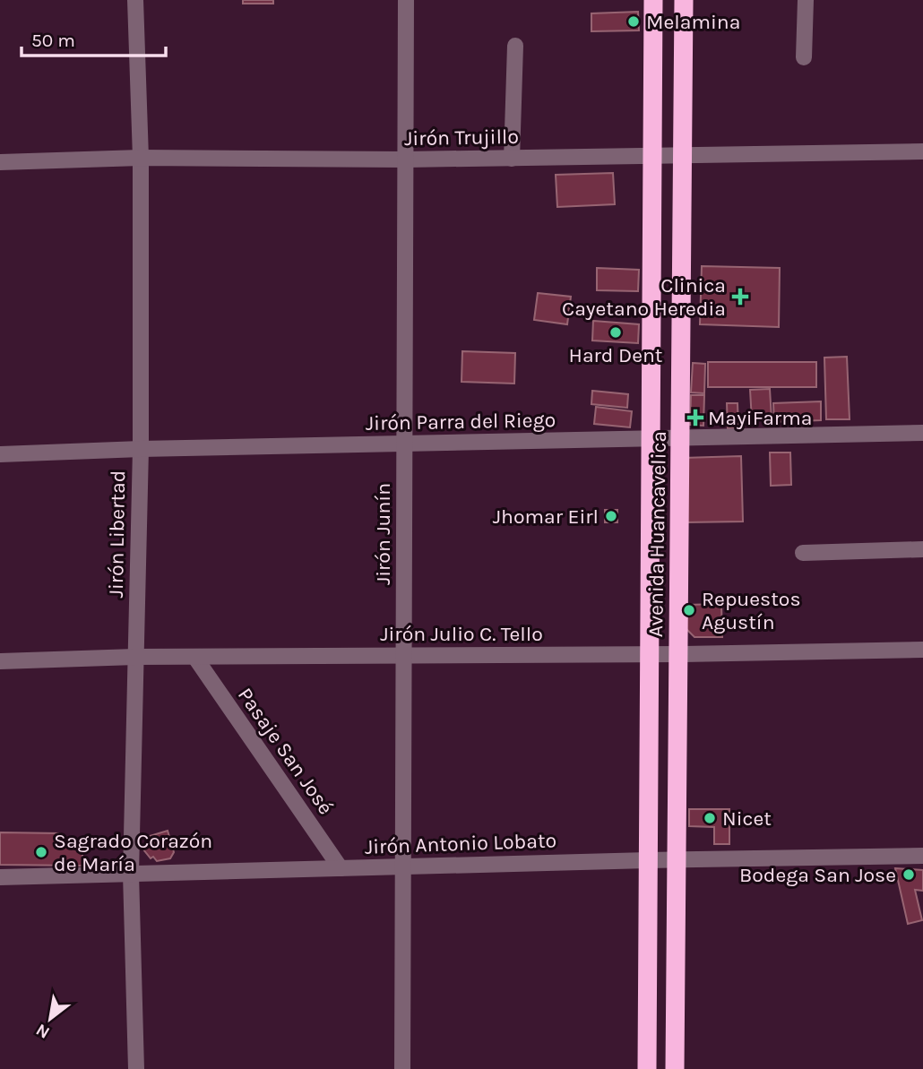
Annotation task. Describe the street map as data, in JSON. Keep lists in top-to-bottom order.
{
  "streets": {
    "highway": ["Avenida Huancavelica"],
    "street": [
      "Jirón Trujillo",
      "Jirón Parra del Riego",
      "Jirón Libertad",
      "Jirón Junín",
      "Jirón Julio C. Tello",
      "Pasaje San José",
      "Jirón Antonio Lobato"
    ]
  },
  "crossings": [
    ["Jirón Trujillo", "Jirón Libertad"],
    ["Jirón Trujillo", "Jirón Junín"],
    ["Jirón Trujillo", "Avenida Huancavelica"],
    ["Jirón Parra del Riego", "Jirón Libertad"],
    ["Jirón Parra del Riego", "Jirón Junín"],
    ["Jirón Parra del Riego", "Avenida Huancavelica"],
    ["Jirón Libertad", "Jirón Julio C. Tello"],
    ["Jirón Libertad", "Jirón Antonio Lobato"],
    ["Jirón Junín", "Jirón Julio C. Tello"],
    ["Jirón Junín", "Jirón Antonio Lobato"],
    ["Avenida Huancavelica", "Jirón Julio C. Tello"],
    ["Avenida Huancavelica", "Jirón Antonio Lobato"],
    ["Jirón Julio C. Tello", "Pasaje San José"],
    ["Pasaje San José", "Jirón Antonio Lobato"]
  ],
  "places": {
    "other": [
      "Melamina",
      "Hard Dent",
      "Jhomar Eirl",
      "Repuestos Agustín",
      "Nicet",
      "Sagrado Corazón de María",
      "Bodega San Jose"
    ],
    "health": ["Clinica Cayetano Heredia", "MayiFarma"]
  },
  "scale_bar": "50 m",
  "north": "bottom left"
}
